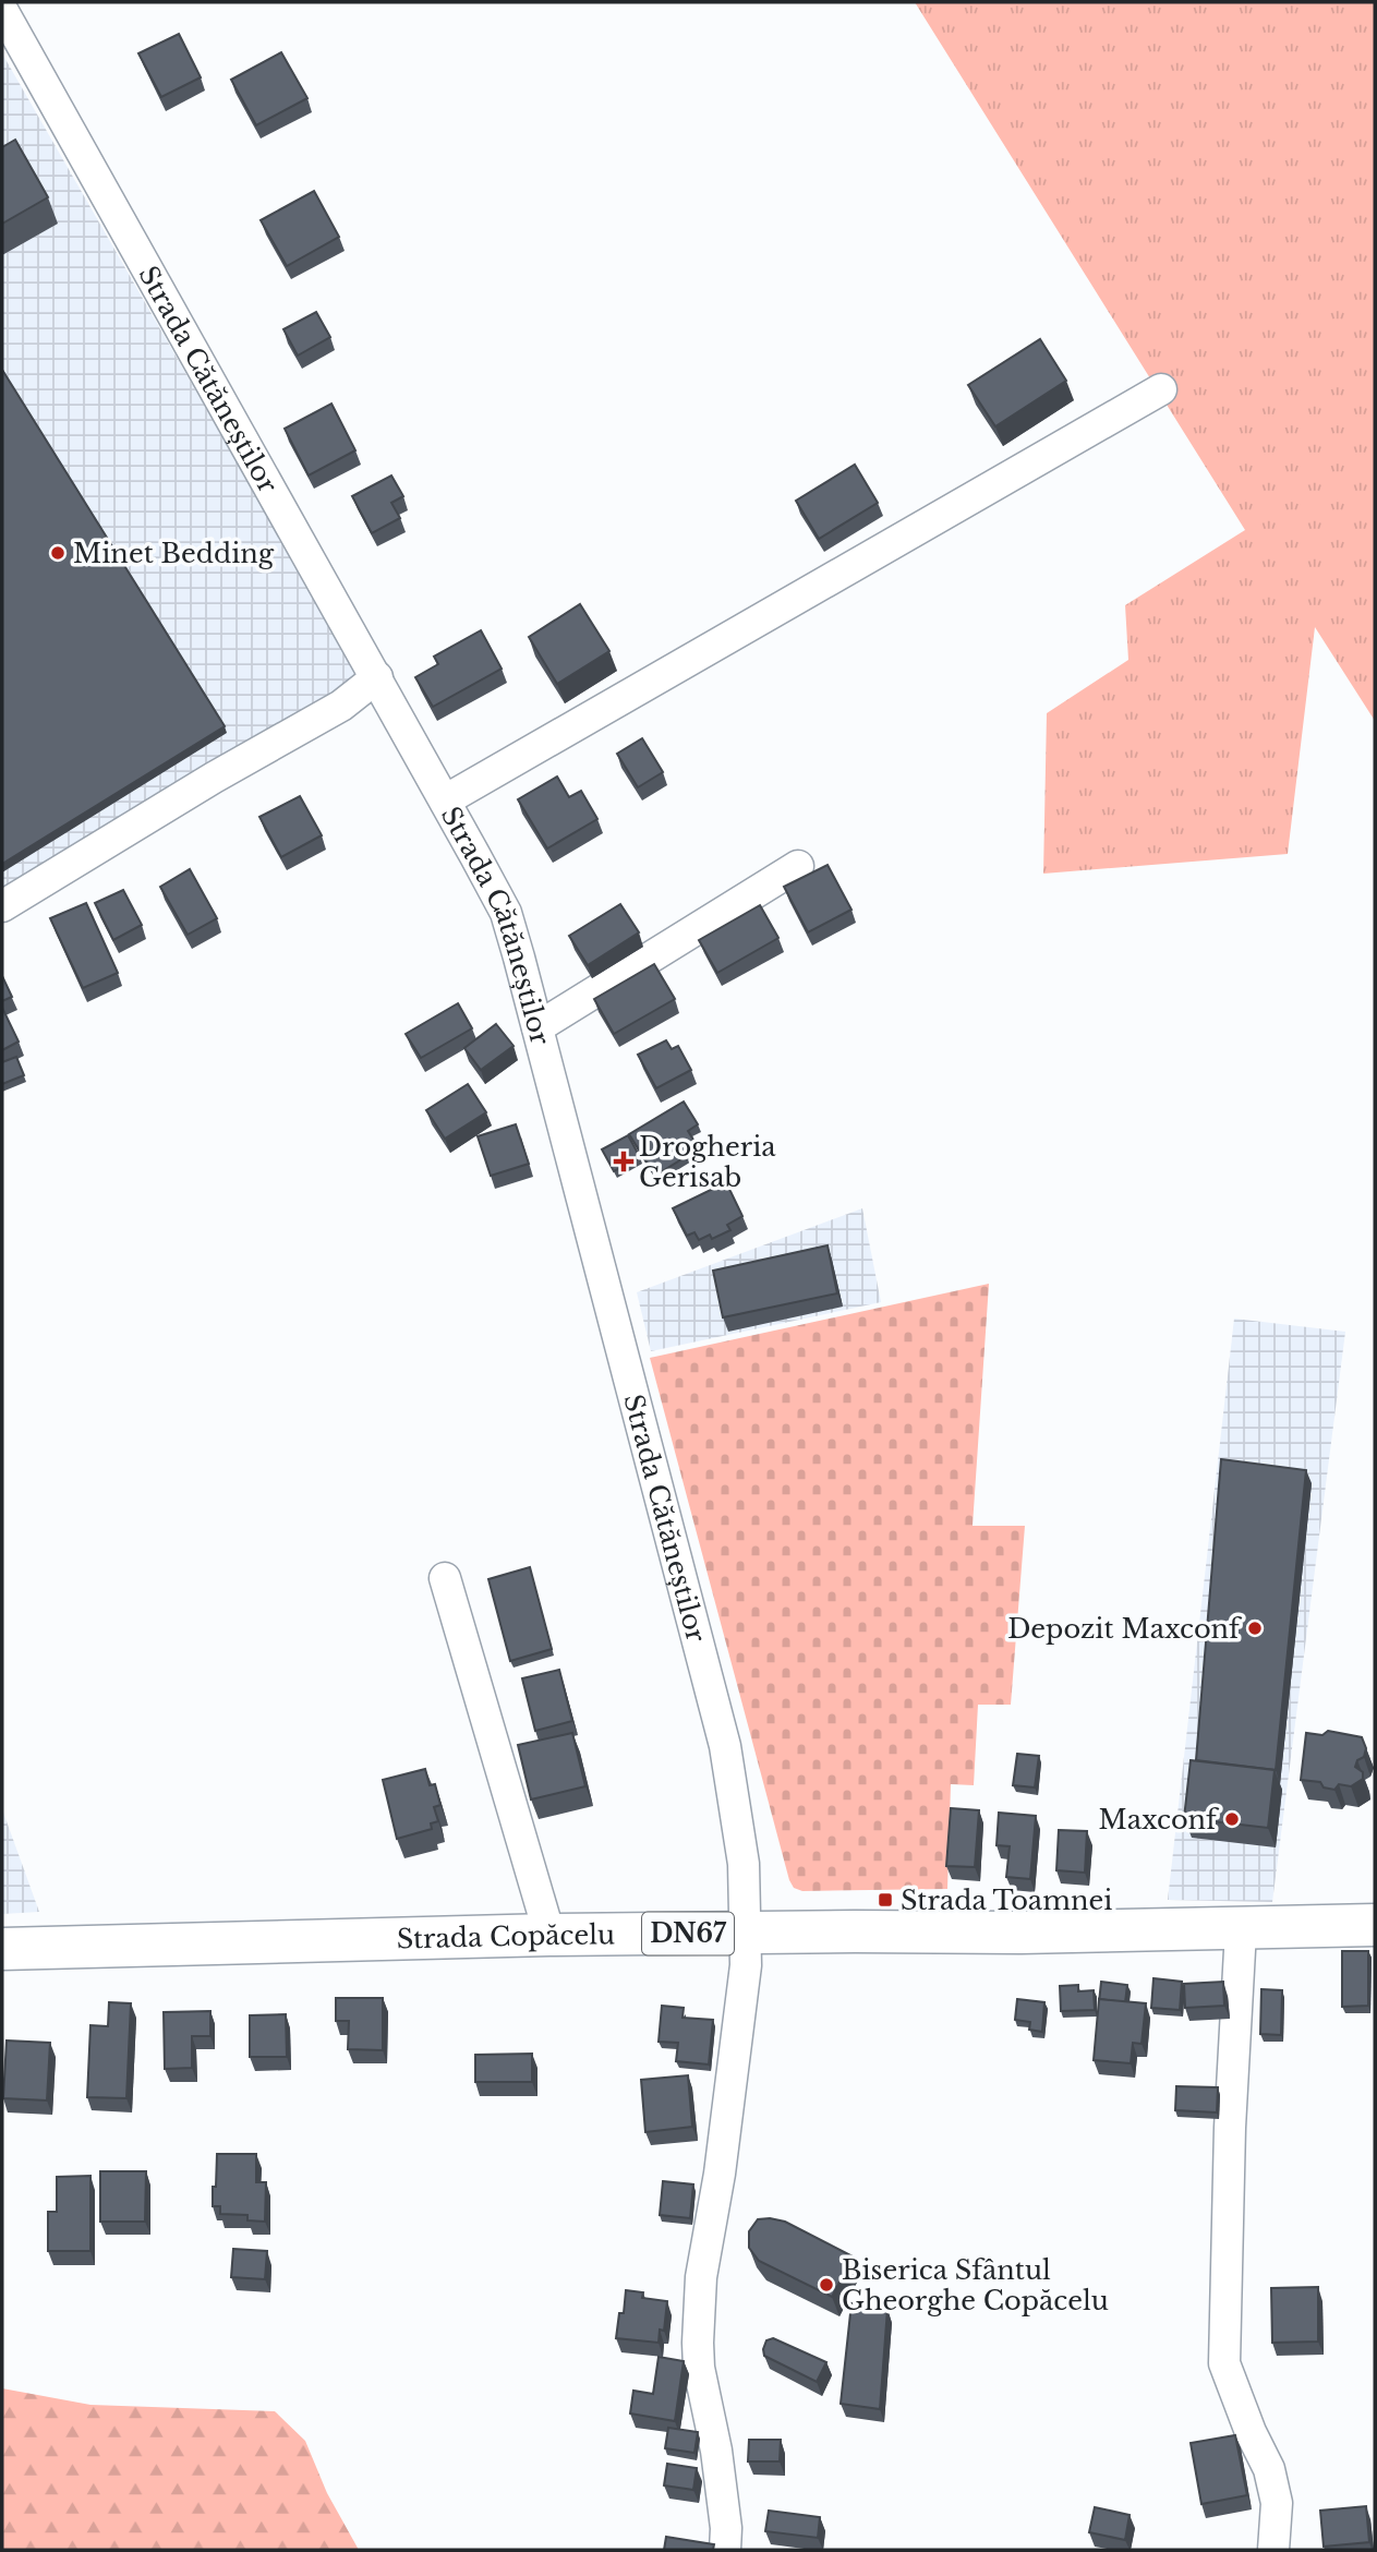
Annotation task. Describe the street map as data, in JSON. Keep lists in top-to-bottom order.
{
  "streets": {
    "main road": ["DN67", "Strada Copăcelu"],
    "street": ["Strada Cătăneștilor"]
  },
  "crossings": [
    ["Strada Cătăneștilor", "Strada Copăcelu"]
  ],
  "places": {
    "other": [
      "Minet Bedding",
      "Depozit Maxconf",
      "Maxconf",
      "Biserica Sfântul Gheorghe Copăcelu"
    ],
    "health": ["Drogheria Gerisab"],
    "transit": ["Strada Toamnei"]
  }
}
